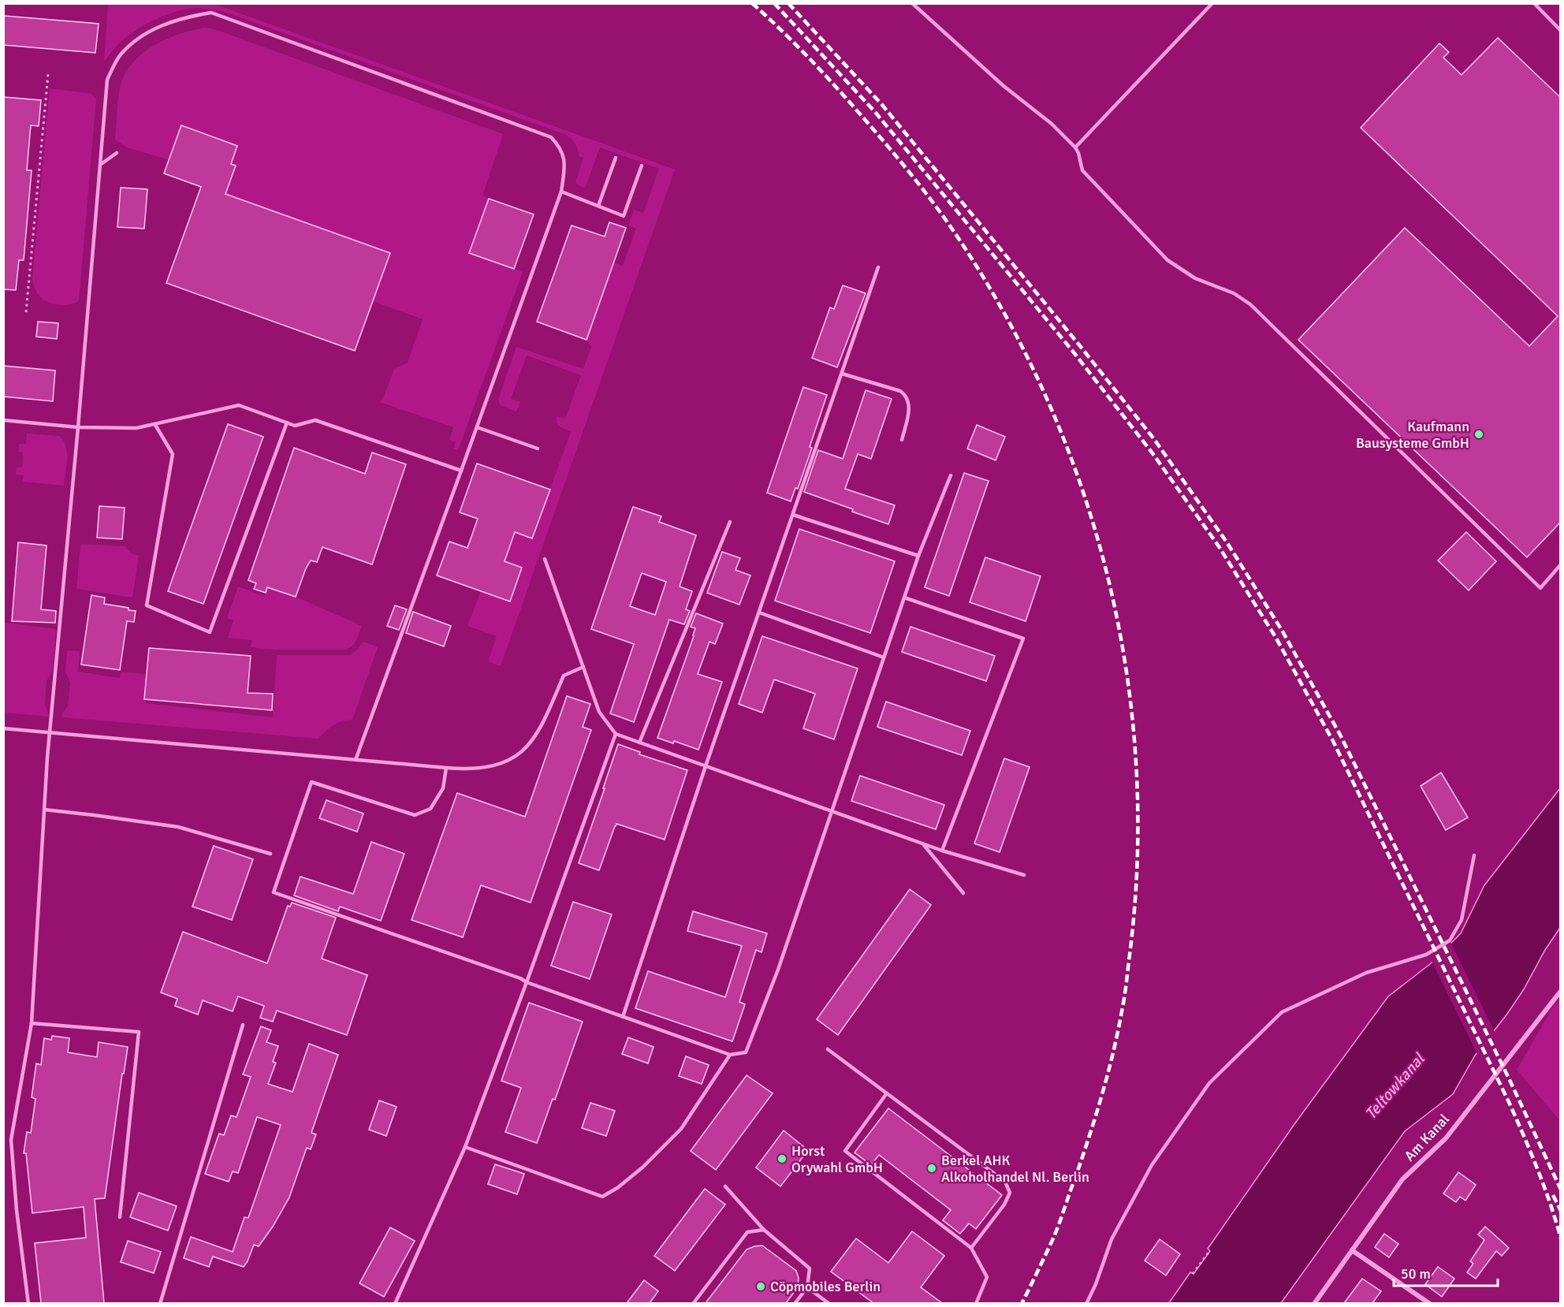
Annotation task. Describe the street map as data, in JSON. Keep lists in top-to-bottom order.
{
  "streets": {
    "street": ["Am Kanal"]
  },
  "water": ["Teltowkanal"],
  "places": [
    "Kaufmann Bausysteme GmbH",
    "Horst Orywahl GmbH",
    "Berkel AHK Alkoholhandel Nl. Berlin",
    "Cöpmobiles Berlin"
  ],
  "scale_bar": "50 m"
}
